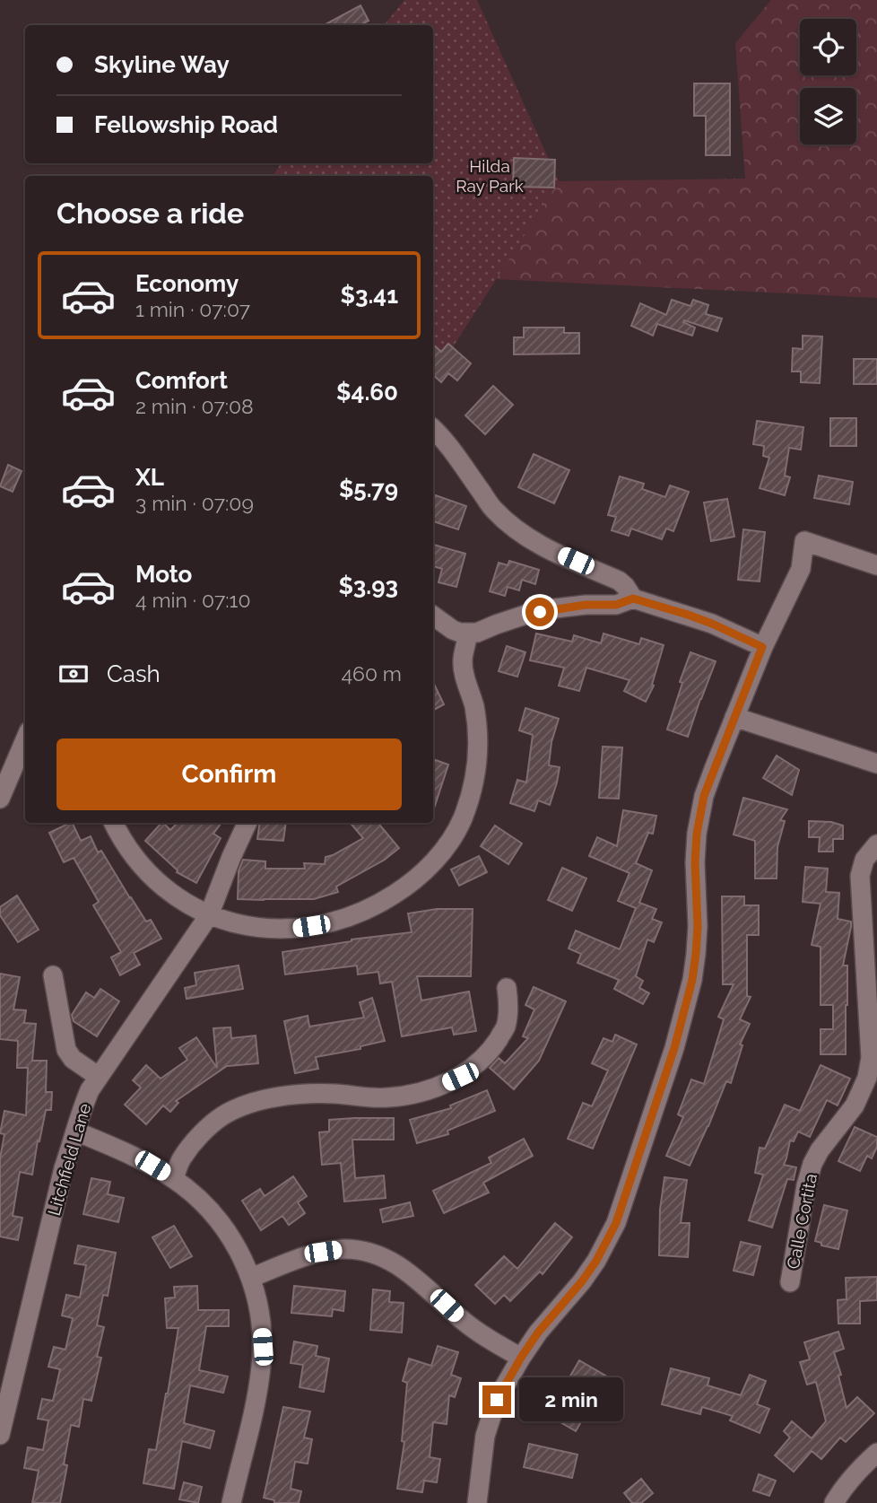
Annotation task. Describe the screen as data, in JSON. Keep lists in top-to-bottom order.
{
  "streets": {
    "street": ["Litchfield Lane", "Calle Cortita"]
  },
  "parks": ["Hilda Ray Park"],
  "page": {
    "banner": ["Skyline Way", "Fellowship Road"],
    "heading": "Choose a ride",
    "list": [
      {
        "name": "Economy",
        "note": "1 min · 07:07",
        "value": "$3.41"
      },
      {
        "name": "Comfort",
        "note": "2 min · 07:08",
        "value": "$4.60"
      },
      {
        "name": "XL",
        "note": "3 min · 07:09",
        "value": "$5.79"
      },
      {
        "name": "Moto",
        "note": "4 min · 07:10",
        "value": "$3.93"
      }
    ],
    "pay": ["Cash", "460 m"],
    "buttons": "Confirm",
    "bubble": "2 min"
  }
}
